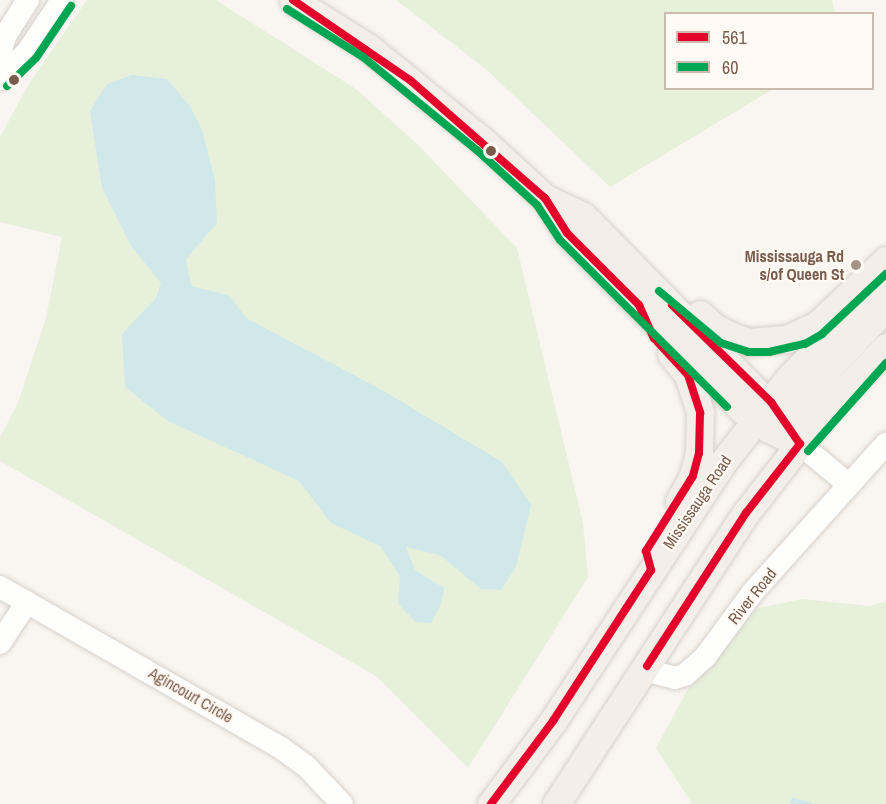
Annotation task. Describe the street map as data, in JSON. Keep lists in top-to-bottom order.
{
  "streets": {
    "main road": ["Mississauga Road"],
    "street": ["River Road", "Agincourt Circle"]
  },
  "places": ["Mississauga Rd s/of Queen St"],
  "lines": ["transit line 561", "transit line 60"],
  "legend": ["561", "60"]
}
